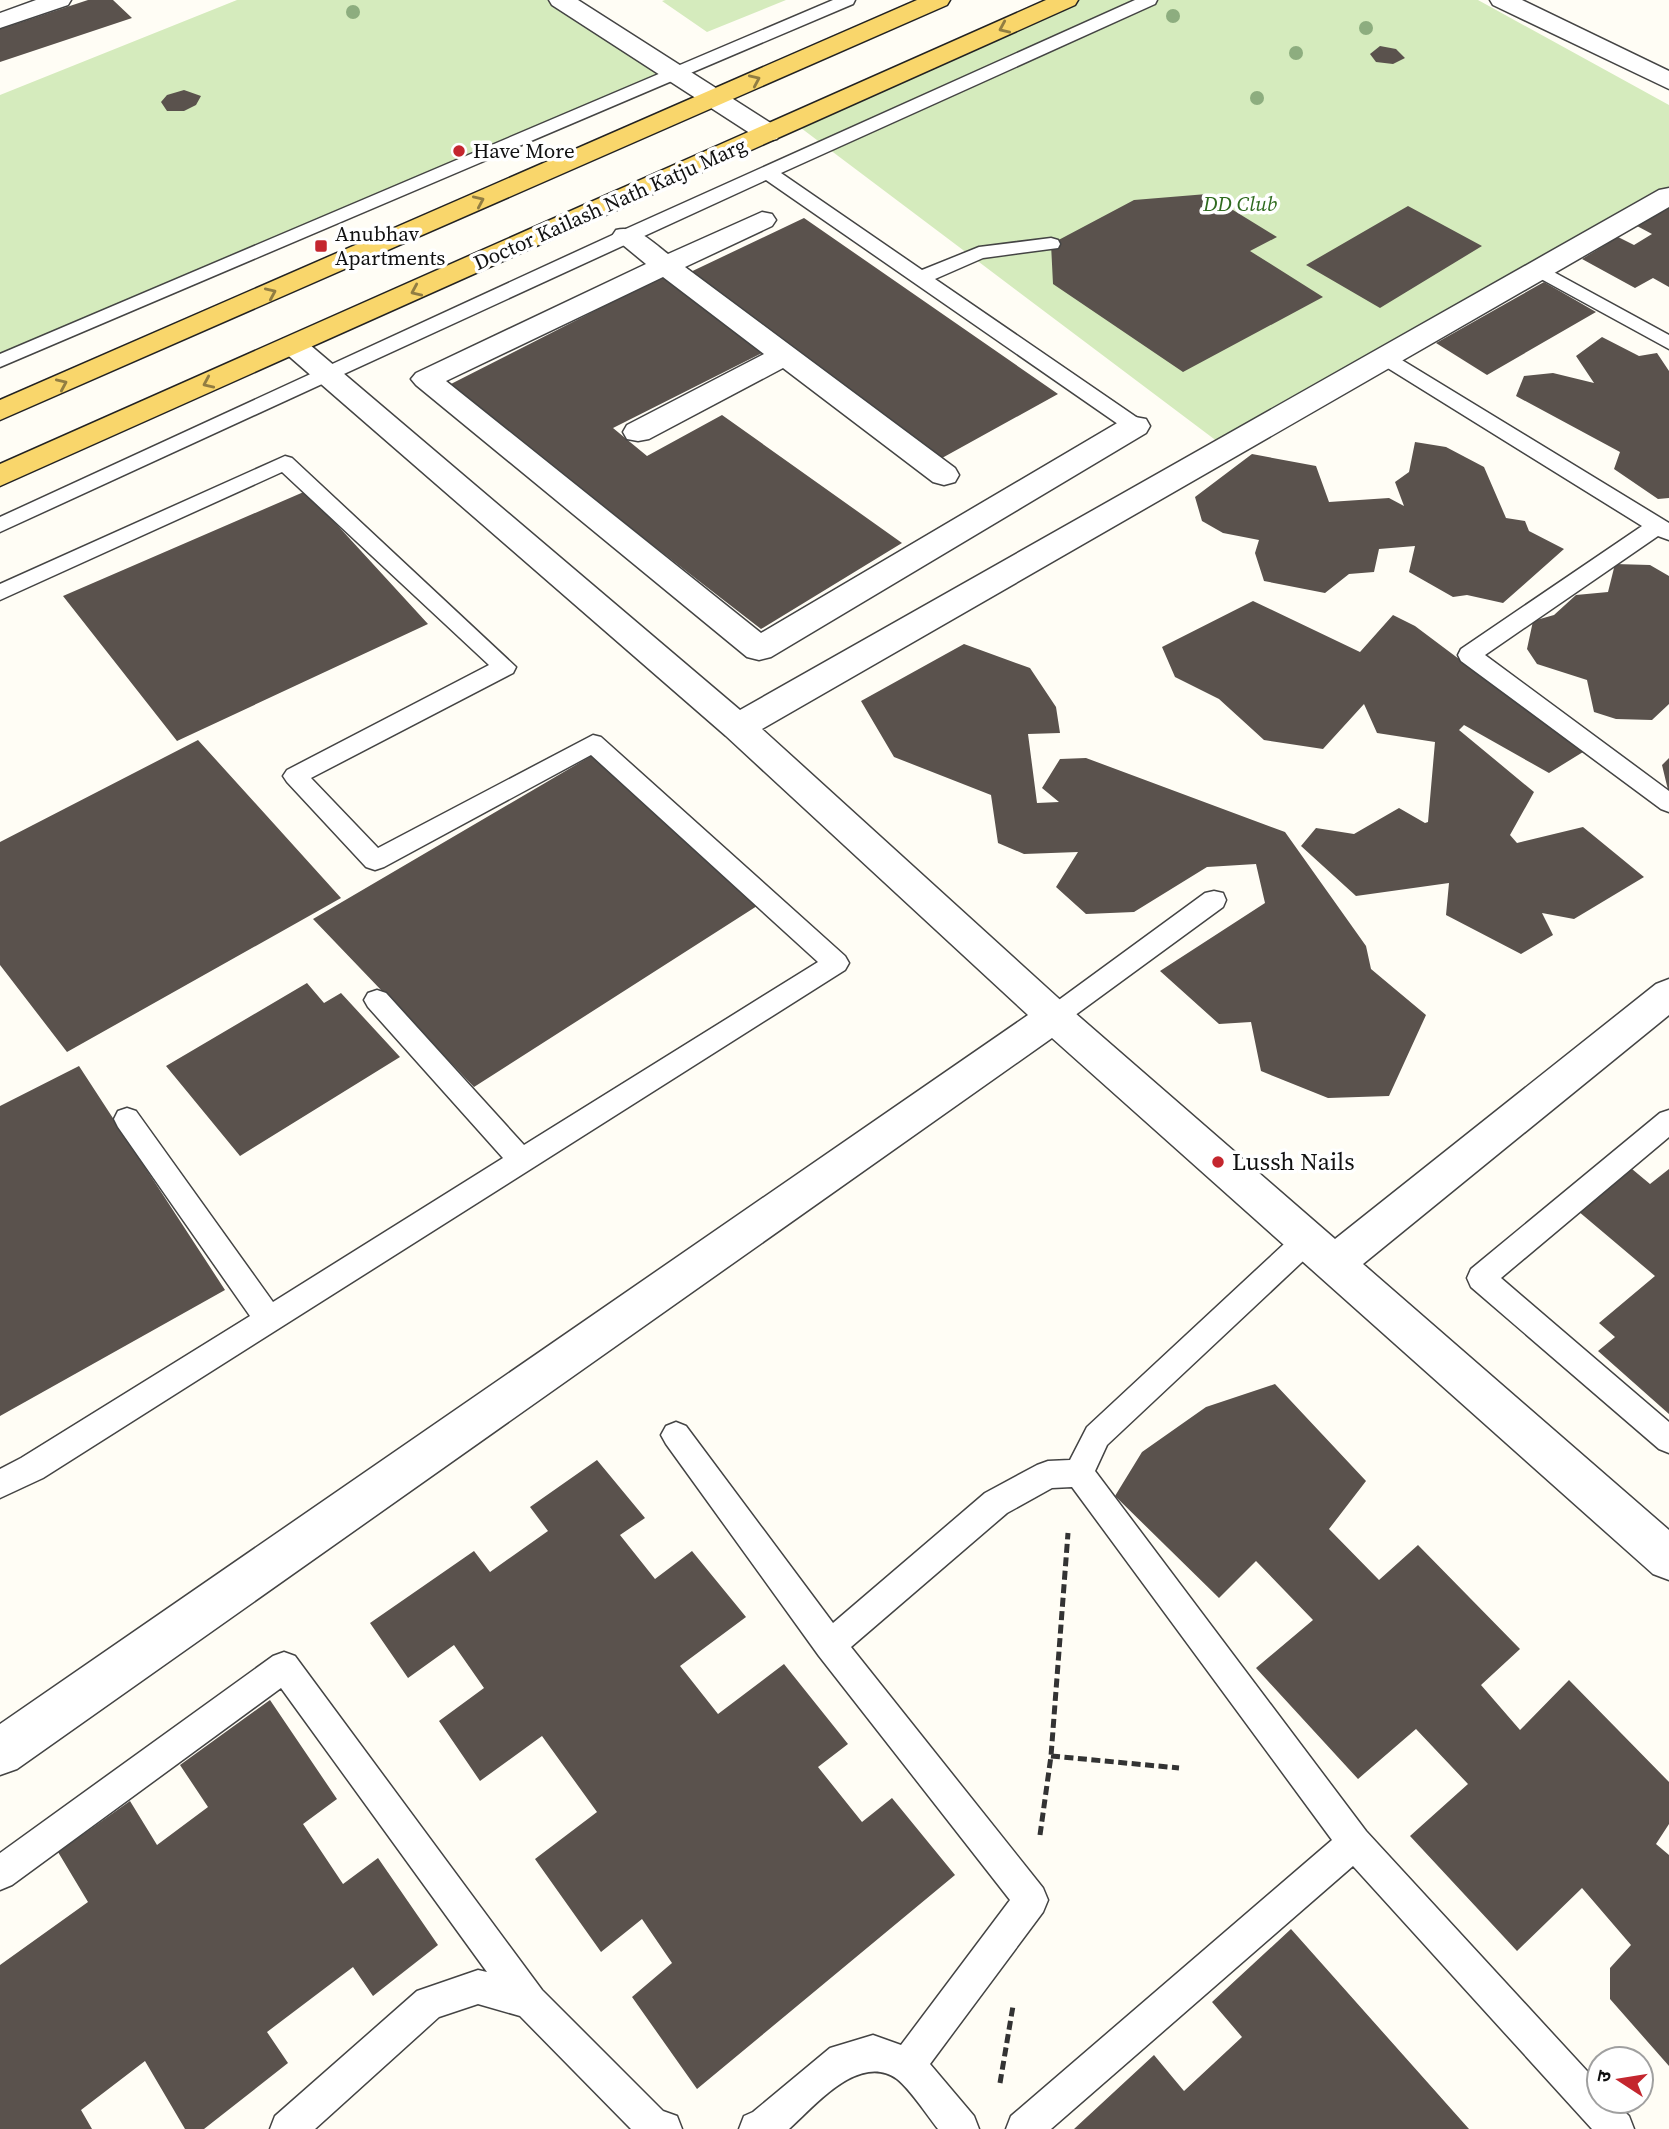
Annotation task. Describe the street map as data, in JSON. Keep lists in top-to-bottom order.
{
  "streets": {
    "main road": ["Doctor Kailash Nath Katju Marg"]
  },
  "parks": ["DD Club"],
  "places": {
    "other": ["Have More", "Lussh Nails"],
    "transit": ["Anubhav Apartments"]
  },
  "north": "left"
}
